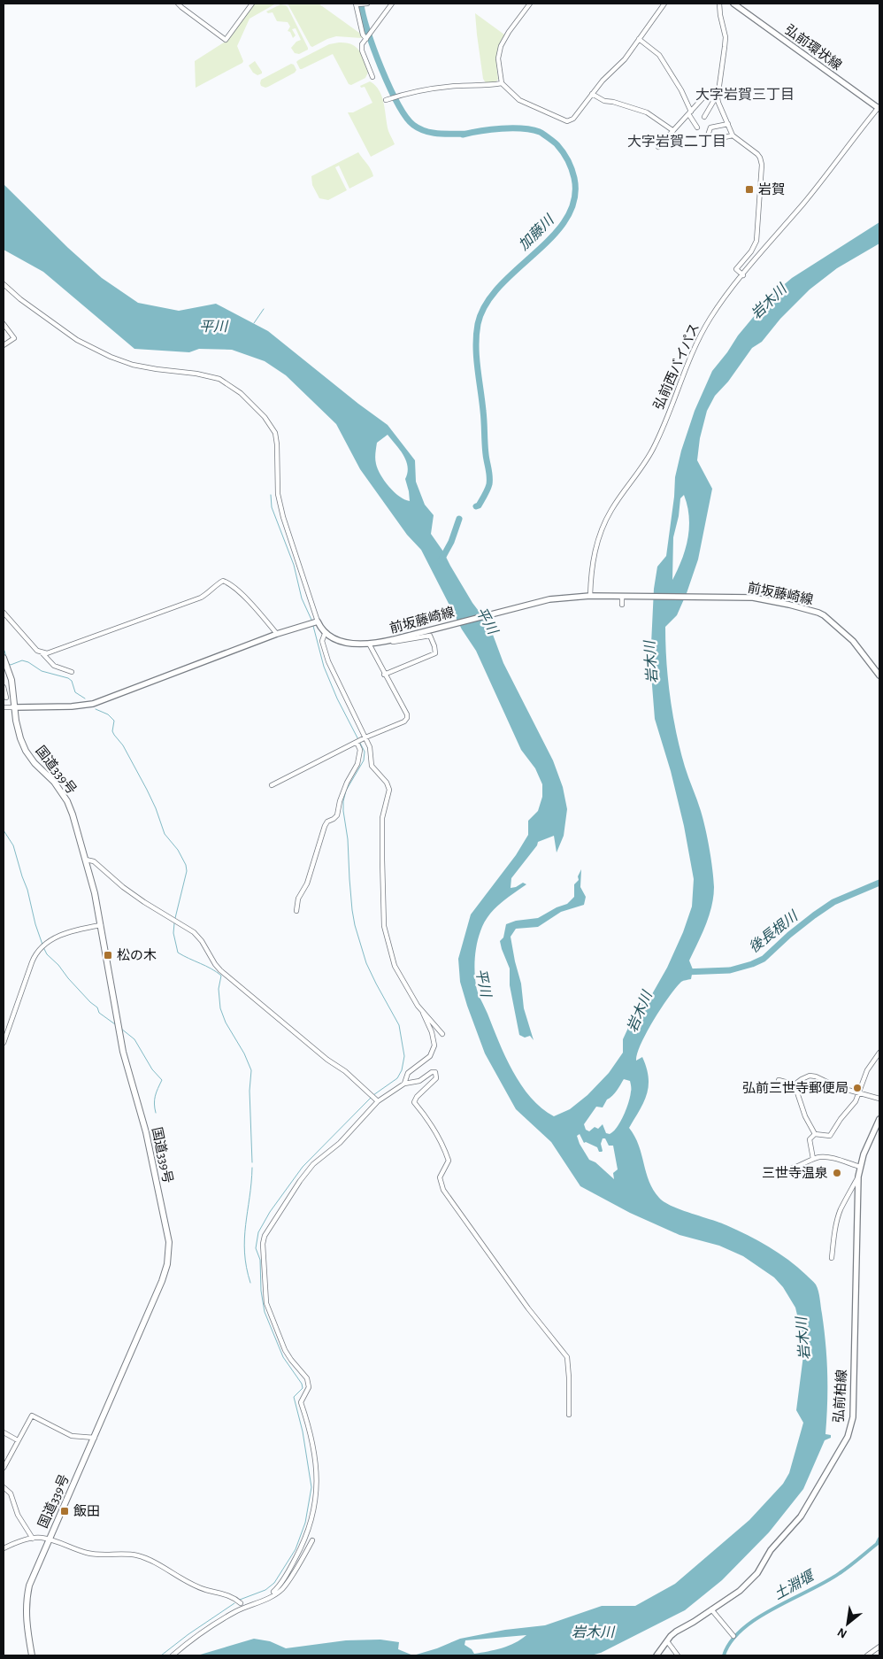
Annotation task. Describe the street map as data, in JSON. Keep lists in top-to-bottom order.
{
  "streets": {
    "highway": ["国道339号"],
    "main road": ["弘前環状線", "前坂藤崎線", "弘前柏線"],
    "street": ["弘前西バイパス"]
  },
  "crossings": [
    ["弘前環状線", "弘前西バイパス"],
    ["弘前西バイパス", "前坂藤崎線"]
  ],
  "districts": ["大字岩賀三丁目", "大字岩賀二丁目"],
  "water": [
    "加藤川",
    "岩木川",
    "平川",
    "後長根川",
    "土淵堰"
  ],
  "places": {
    "transit": ["岩賀", "松の木", "飯田"],
    "other": ["弘前三世寺郵便局", "三世寺温泉"]
  },
  "north": "bottom left"
}
